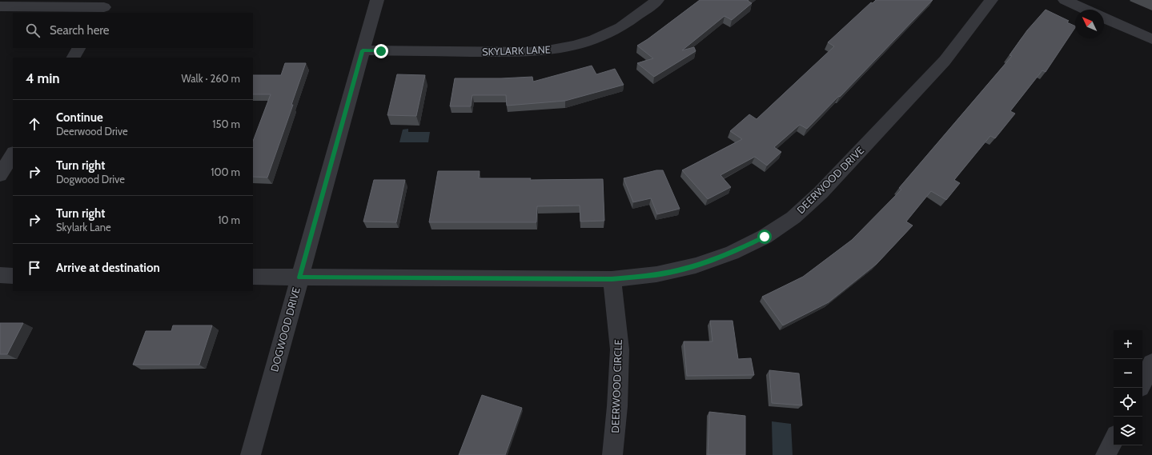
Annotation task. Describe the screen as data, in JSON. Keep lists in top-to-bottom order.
{
  "streets": {
    "street": [
      "SKYLARK LANE",
      "DEERWOOD DRIVE",
      "DOGWOOD DRIVE",
      "DEERWOOD CIRCLE"
    ]
  },
  "crossings": [
    ["SKYLARK LANE", "DOGWOOD DRIVE"],
    ["DEERWOOD DRIVE", "DOGWOOD DRIVE"],
    ["DEERWOOD DRIVE", "DEERWOOD CIRCLE"]
  ],
  "north": "top left",
  "page": {
    "search": "Search here",
    "heading": ["4 min", "Walk · 260 m"],
    "list": [
      ["Continue", "Deerwood Drive", "150 m"],
      ["Turn right", "Dogwood Drive", "100 m"],
      ["Turn right", "Skylark Lane", "10 m"],
      "Arrive at destination"
    ],
    "map_buttons": ["+", "−"]
  }
}
